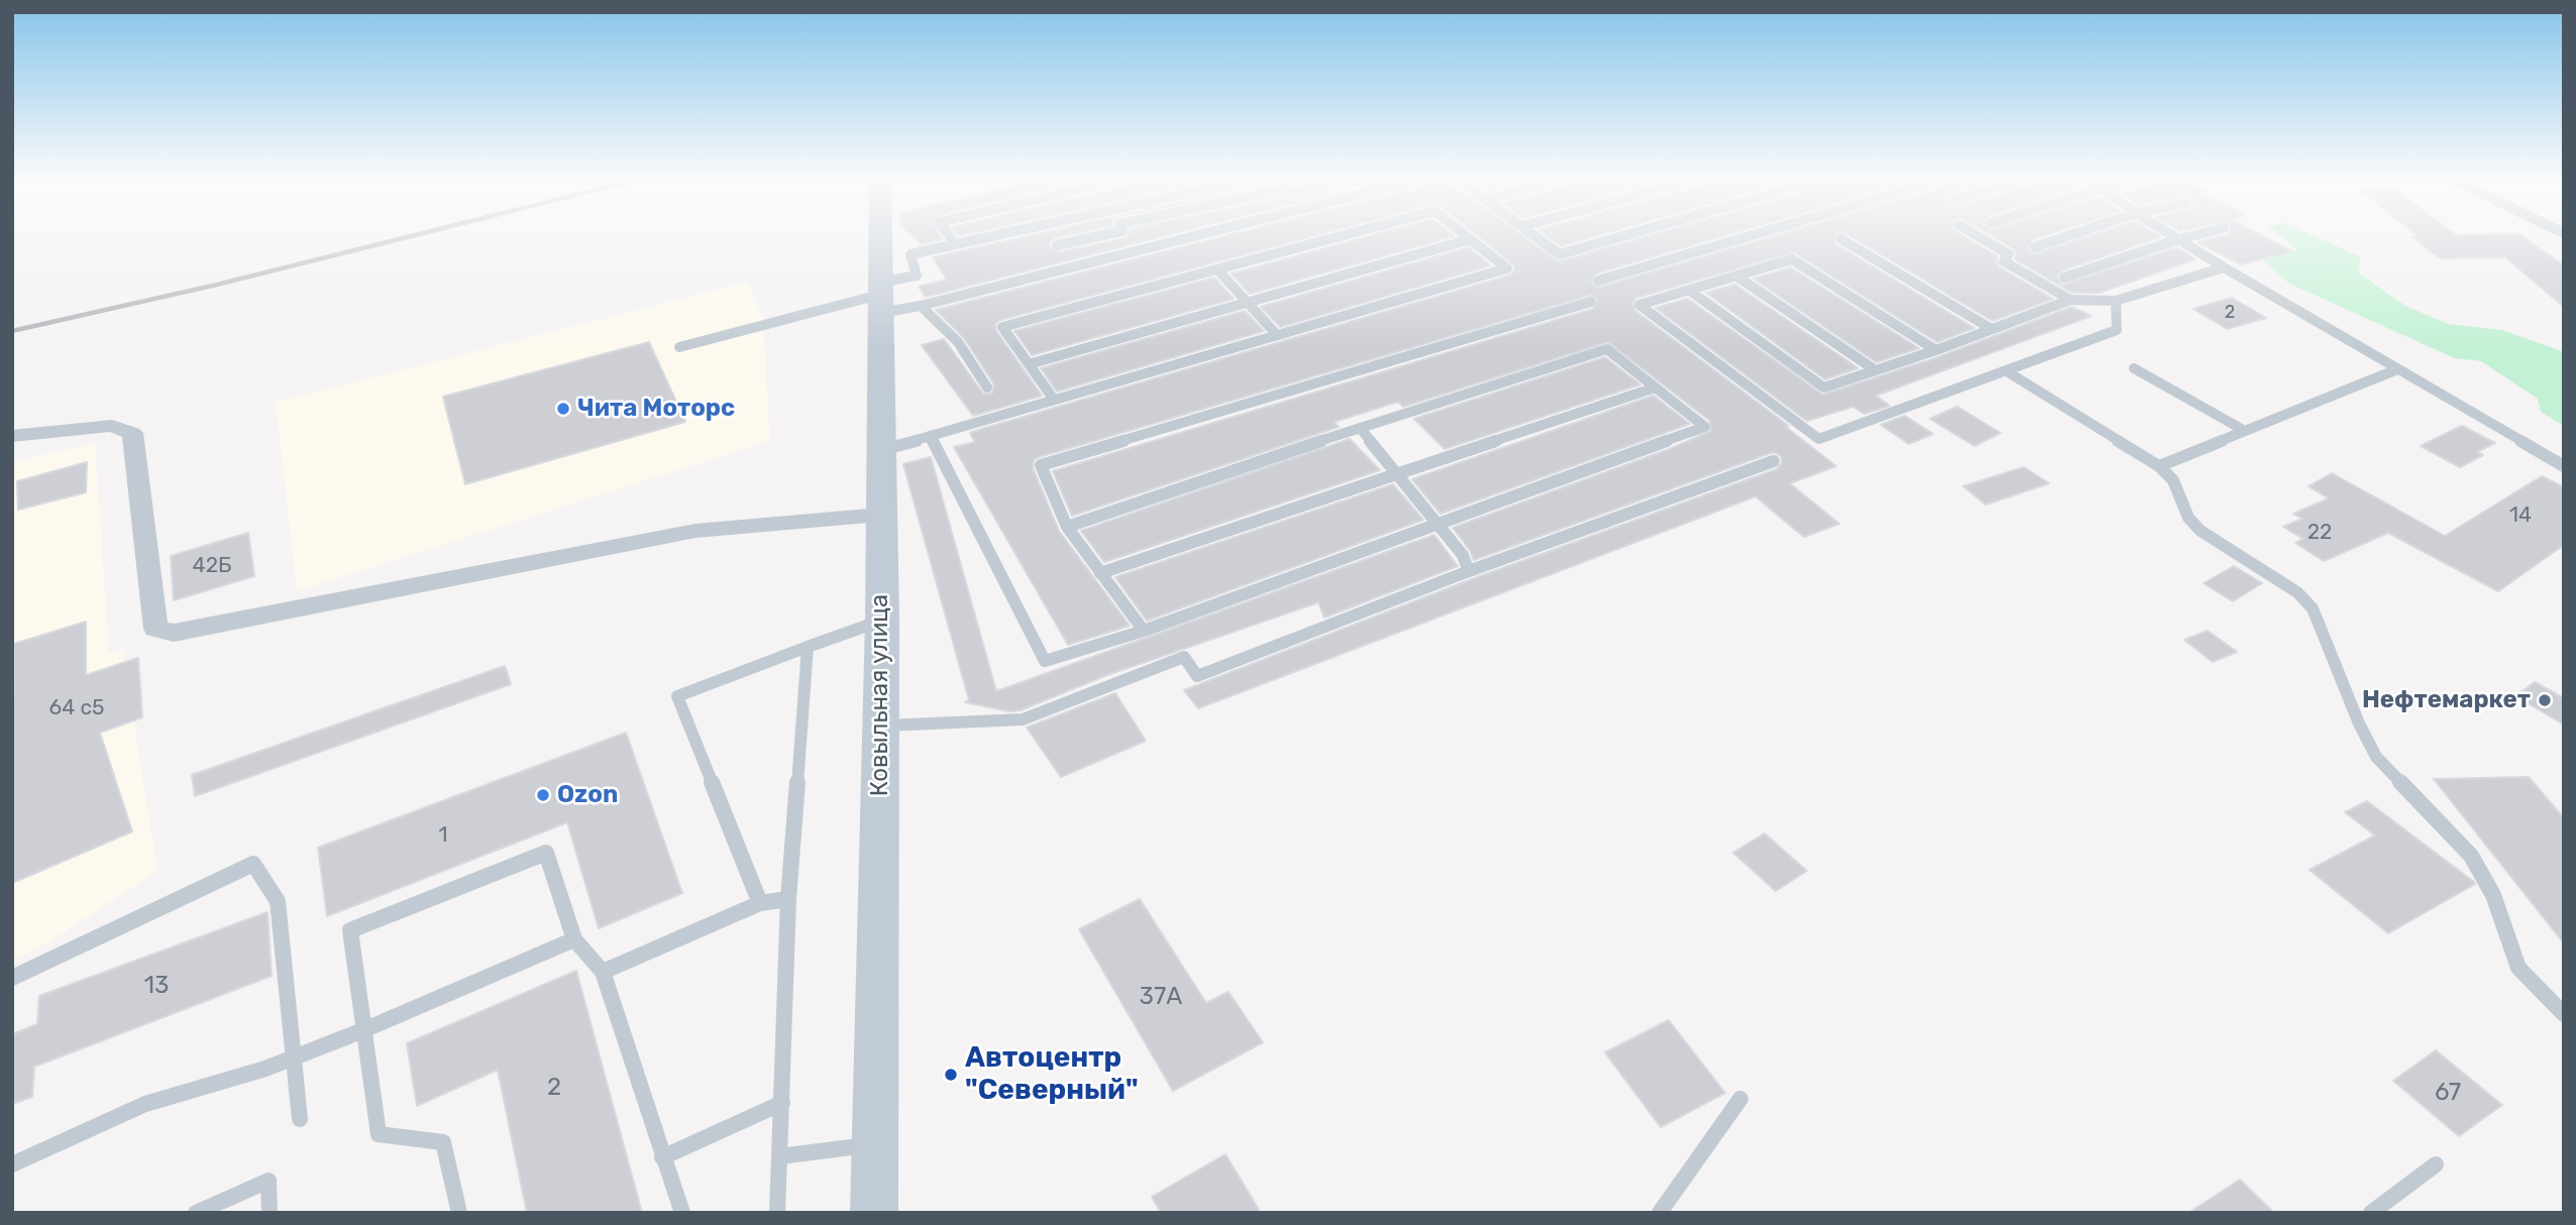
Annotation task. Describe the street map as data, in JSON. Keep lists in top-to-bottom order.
{
  "streets": {
    "main road": ["Ковыльная улица"]
  },
  "places": [
    "Чита Моторс",
    "Нефтемаркет",
    "Ozon",
    "Автоцентр \"Северный\""
  ],
  "house_numbers": [
    "2",
    "14",
    "22",
    "42Б",
    "64 с5",
    "1",
    "13",
    "37А",
    "2",
    "67"
  ]
}
